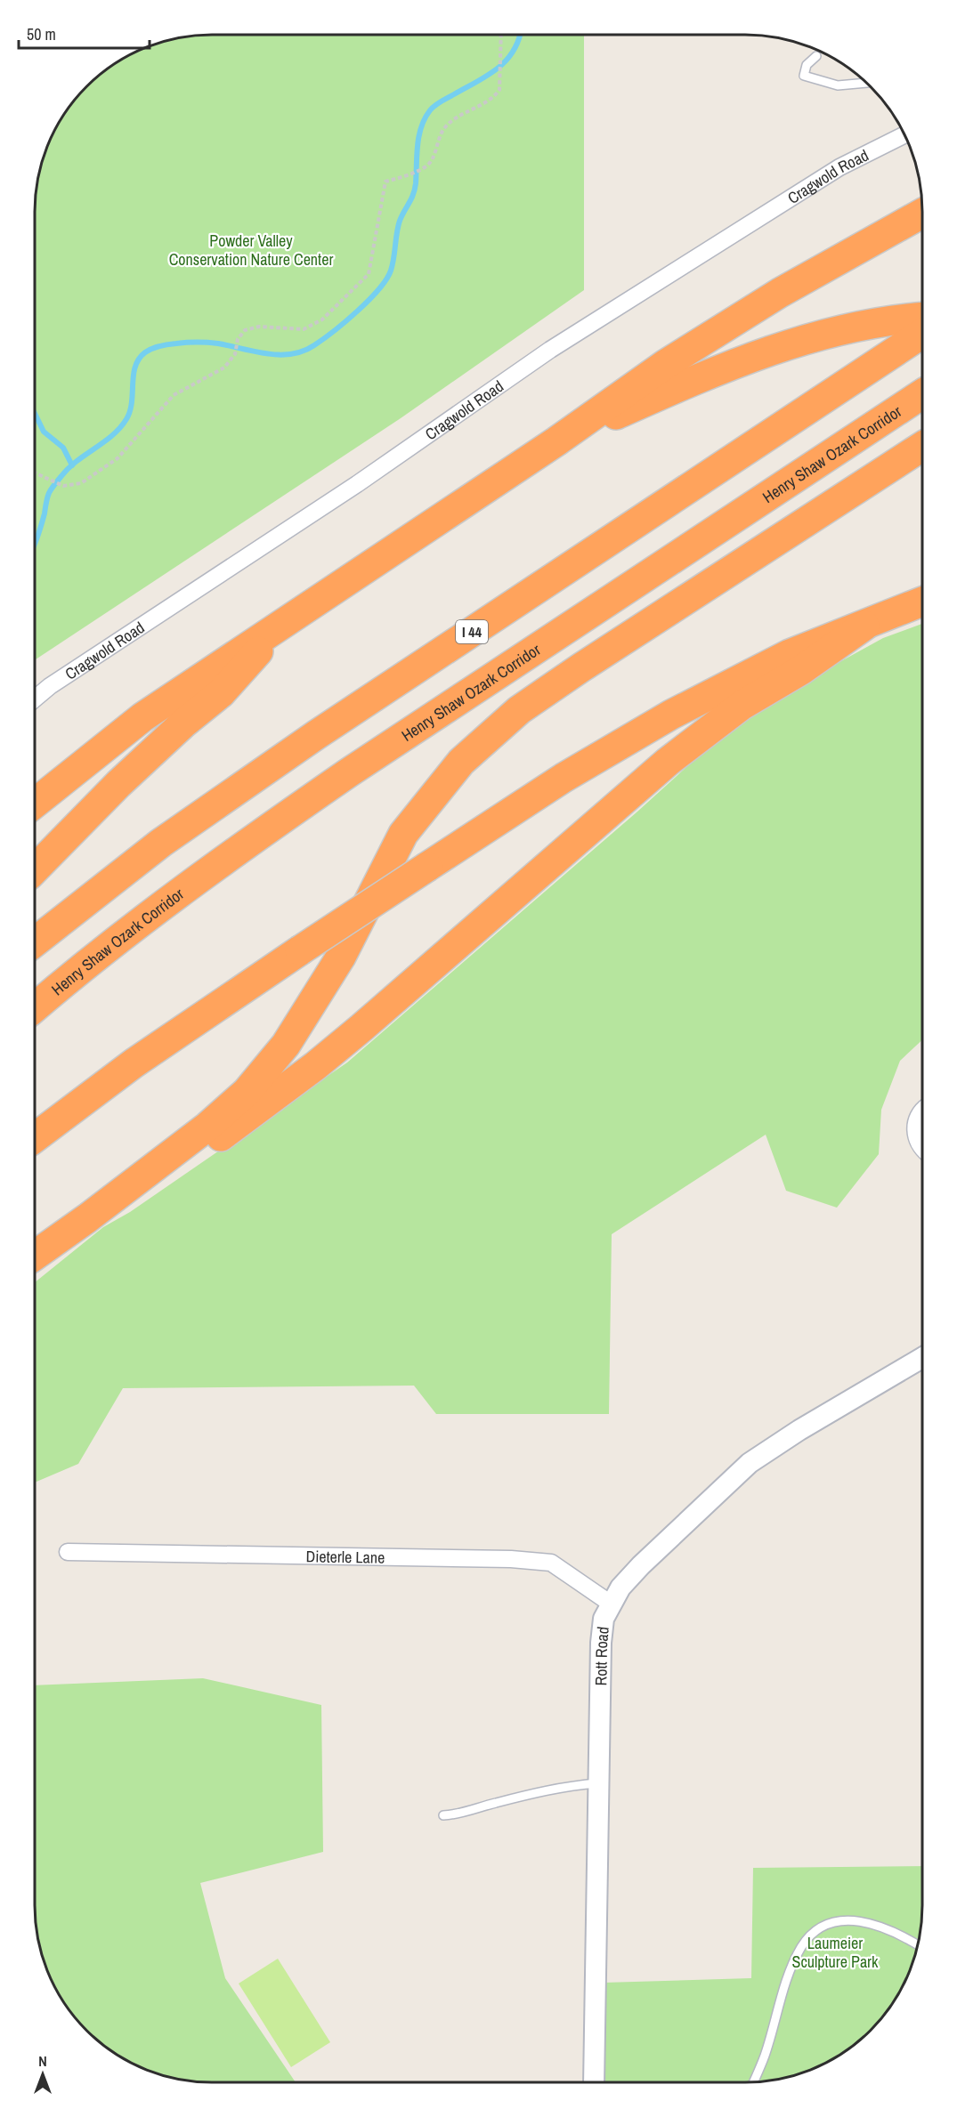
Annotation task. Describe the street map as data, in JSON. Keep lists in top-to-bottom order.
{
  "streets": {
    "highway": ["Henry Shaw Ozark Corridor", "I 44"],
    "street": ["Cragwold Road", "Dieterle Lane", "Rott Road"]
  },
  "crossings": [
    ["Dieterle Lane", "Rott Road"]
  ],
  "parks": ["Powder Valley Conservation Nature Center", "Laumeier Sculpture Park"],
  "scale_bar": "50 m",
  "north": "top"
}
